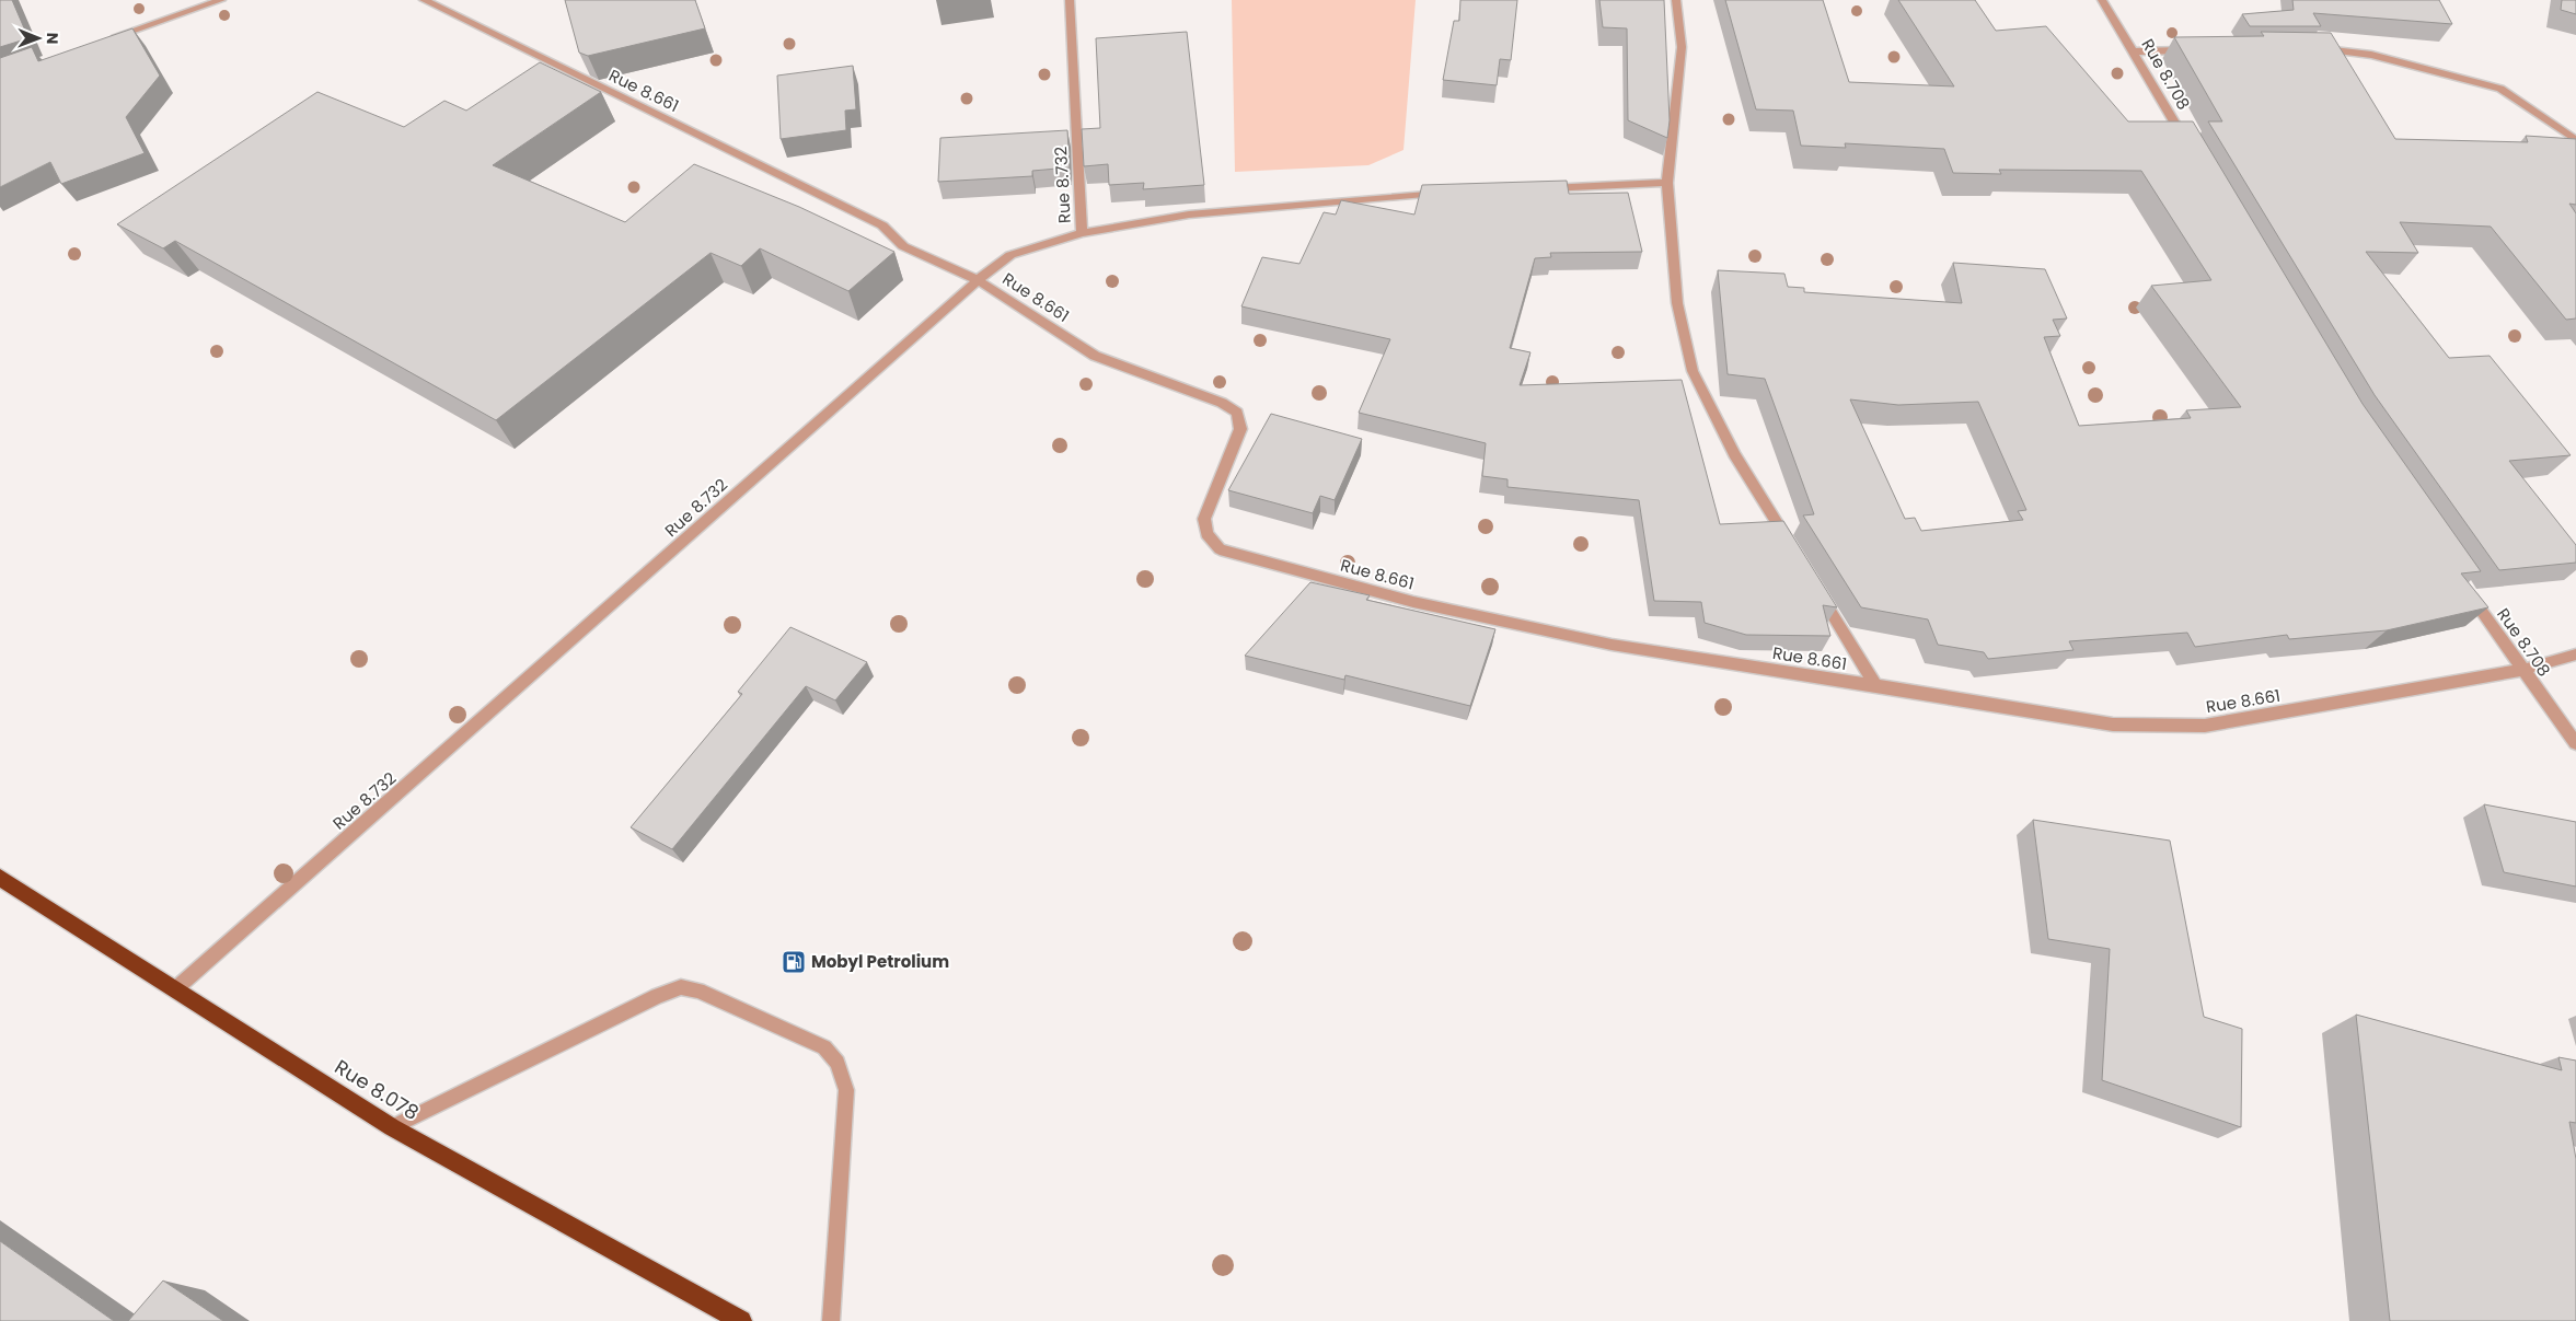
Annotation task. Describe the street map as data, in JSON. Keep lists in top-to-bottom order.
{
  "streets": {
    "highway": ["Rue 8.078"],
    "street": ["Rue 8.708", "Rue 8.661", "Rue 8.732"]
  },
  "crossings": [
    ["Rue 8.708", "Rue 8.661"],
    ["Rue 8.661", "Rue 8.732"],
    ["Rue 8.732", "Rue 8.078"]
  ],
  "places": {
    "fuel station": ["Mobyl Petrolium"]
  },
  "north": "right"
}
